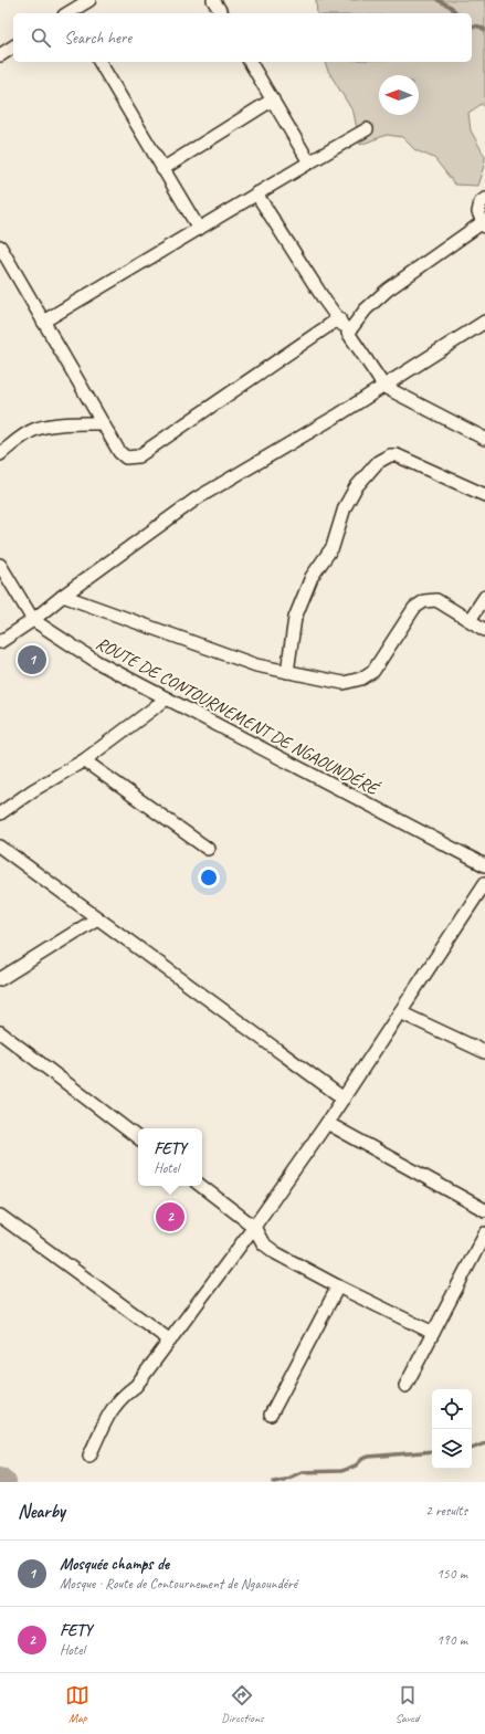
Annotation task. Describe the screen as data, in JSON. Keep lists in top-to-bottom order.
{
  "streets": {
    "street": ["ROUTE DE CONTOURNEMENT DE NGAOUNDÉRÉ"]
  },
  "north": "left",
  "page": {
    "search": "Search here",
    "pins": ["1", "2"],
    "popup": ["FETY", "Hotel"],
    "heading": ["Nearby", "2 results"],
    "list": [
      {
        "mark": "1",
        "name": "Mosquée champs de",
        "note": "Mosque · Route de Contournement de Ngaoundéré",
        "value": "150 m"
      },
      {
        "mark": "2",
        "name": "FETY",
        "note": "Hotel",
        "value": "190 m"
      }
    ],
    "nav": ["Map", "Directions", "Saved"]
  }
}
